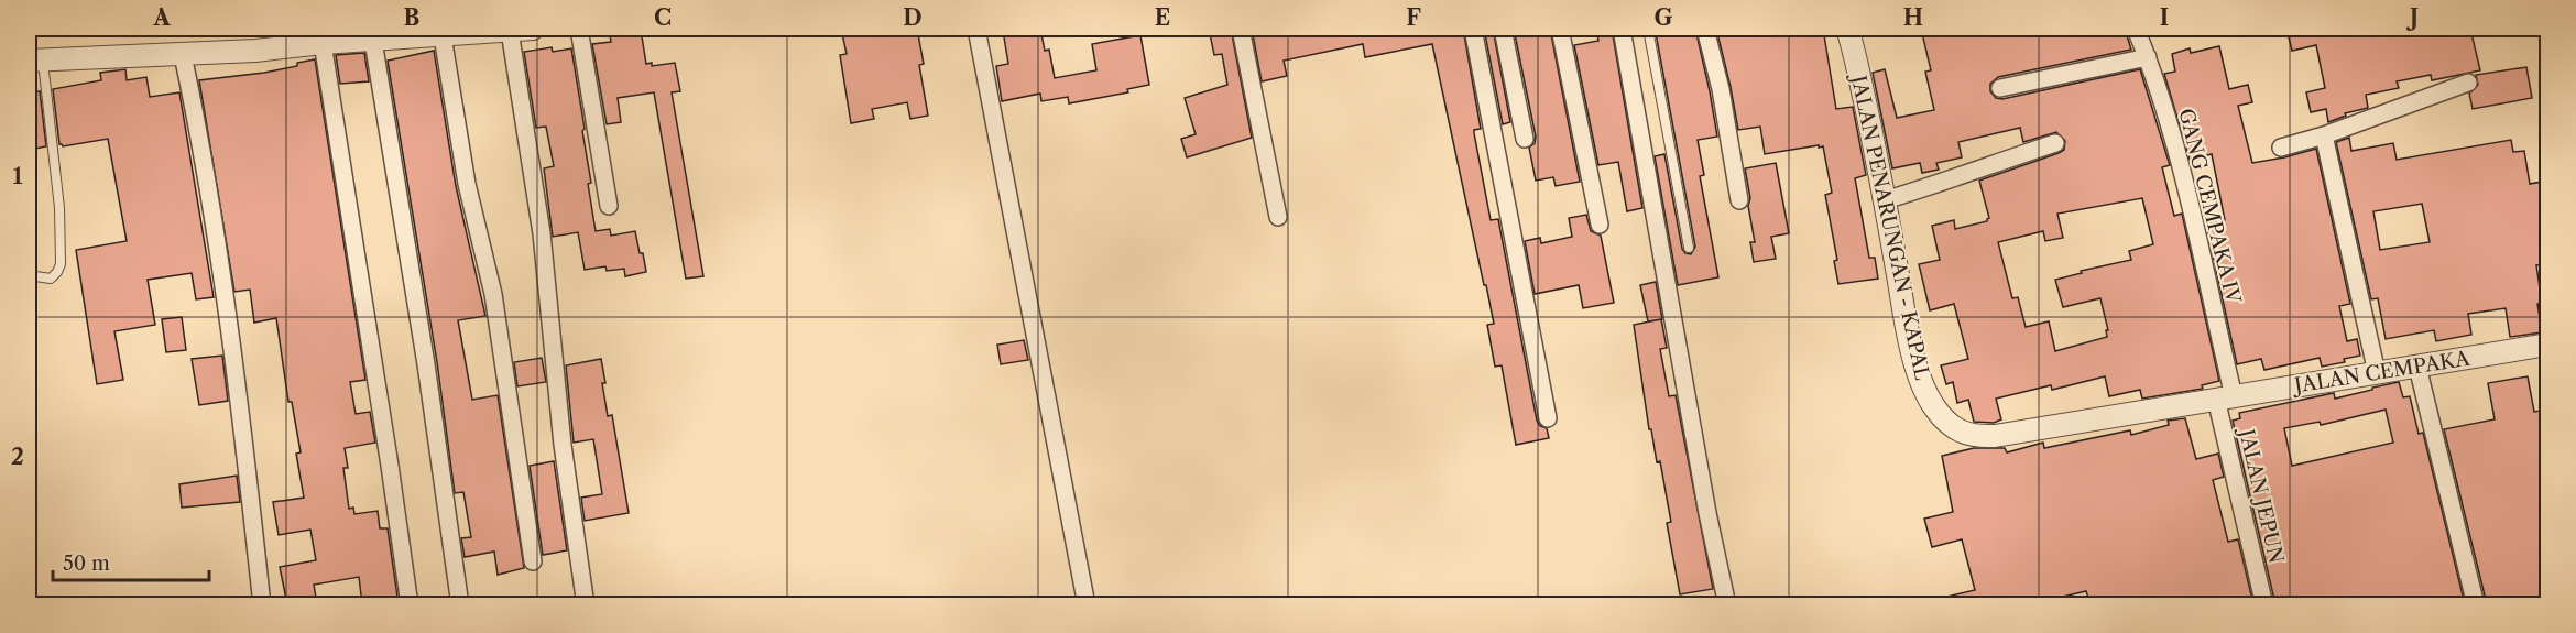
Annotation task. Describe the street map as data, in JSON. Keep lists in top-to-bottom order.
{
  "streets": {
    "street": [
      "GANG CEMPAKA IV",
      "JALAN PENARUNGAN - KAPAL",
      "JALAN CEMPAKA",
      "JALAN JEPUN"
    ]
  },
  "crossings": [
    ["GANG CEMPAKA IV", "JALAN PENARUNGAN - KAPAL"],
    ["GANG CEMPAKA IV", "JALAN CEMPAKA"],
    ["GANG CEMPAKA IV", "JALAN JEPUN"],
    ["JALAN PENARUNGAN - KAPAL", "JALAN CEMPAKA"],
    ["JALAN PENARUNGAN - KAPAL", "JALAN JEPUN"],
    ["JALAN CEMPAKA", "JALAN JEPUN"]
  ],
  "scale_bar": "50 m",
  "grid": {
    "columns": [
      "A",
      "B",
      "C",
      "D",
      "E",
      "F",
      "G",
      "H",
      "I",
      "J"
    ],
    "rows": ["1", "2"]
  }
}
